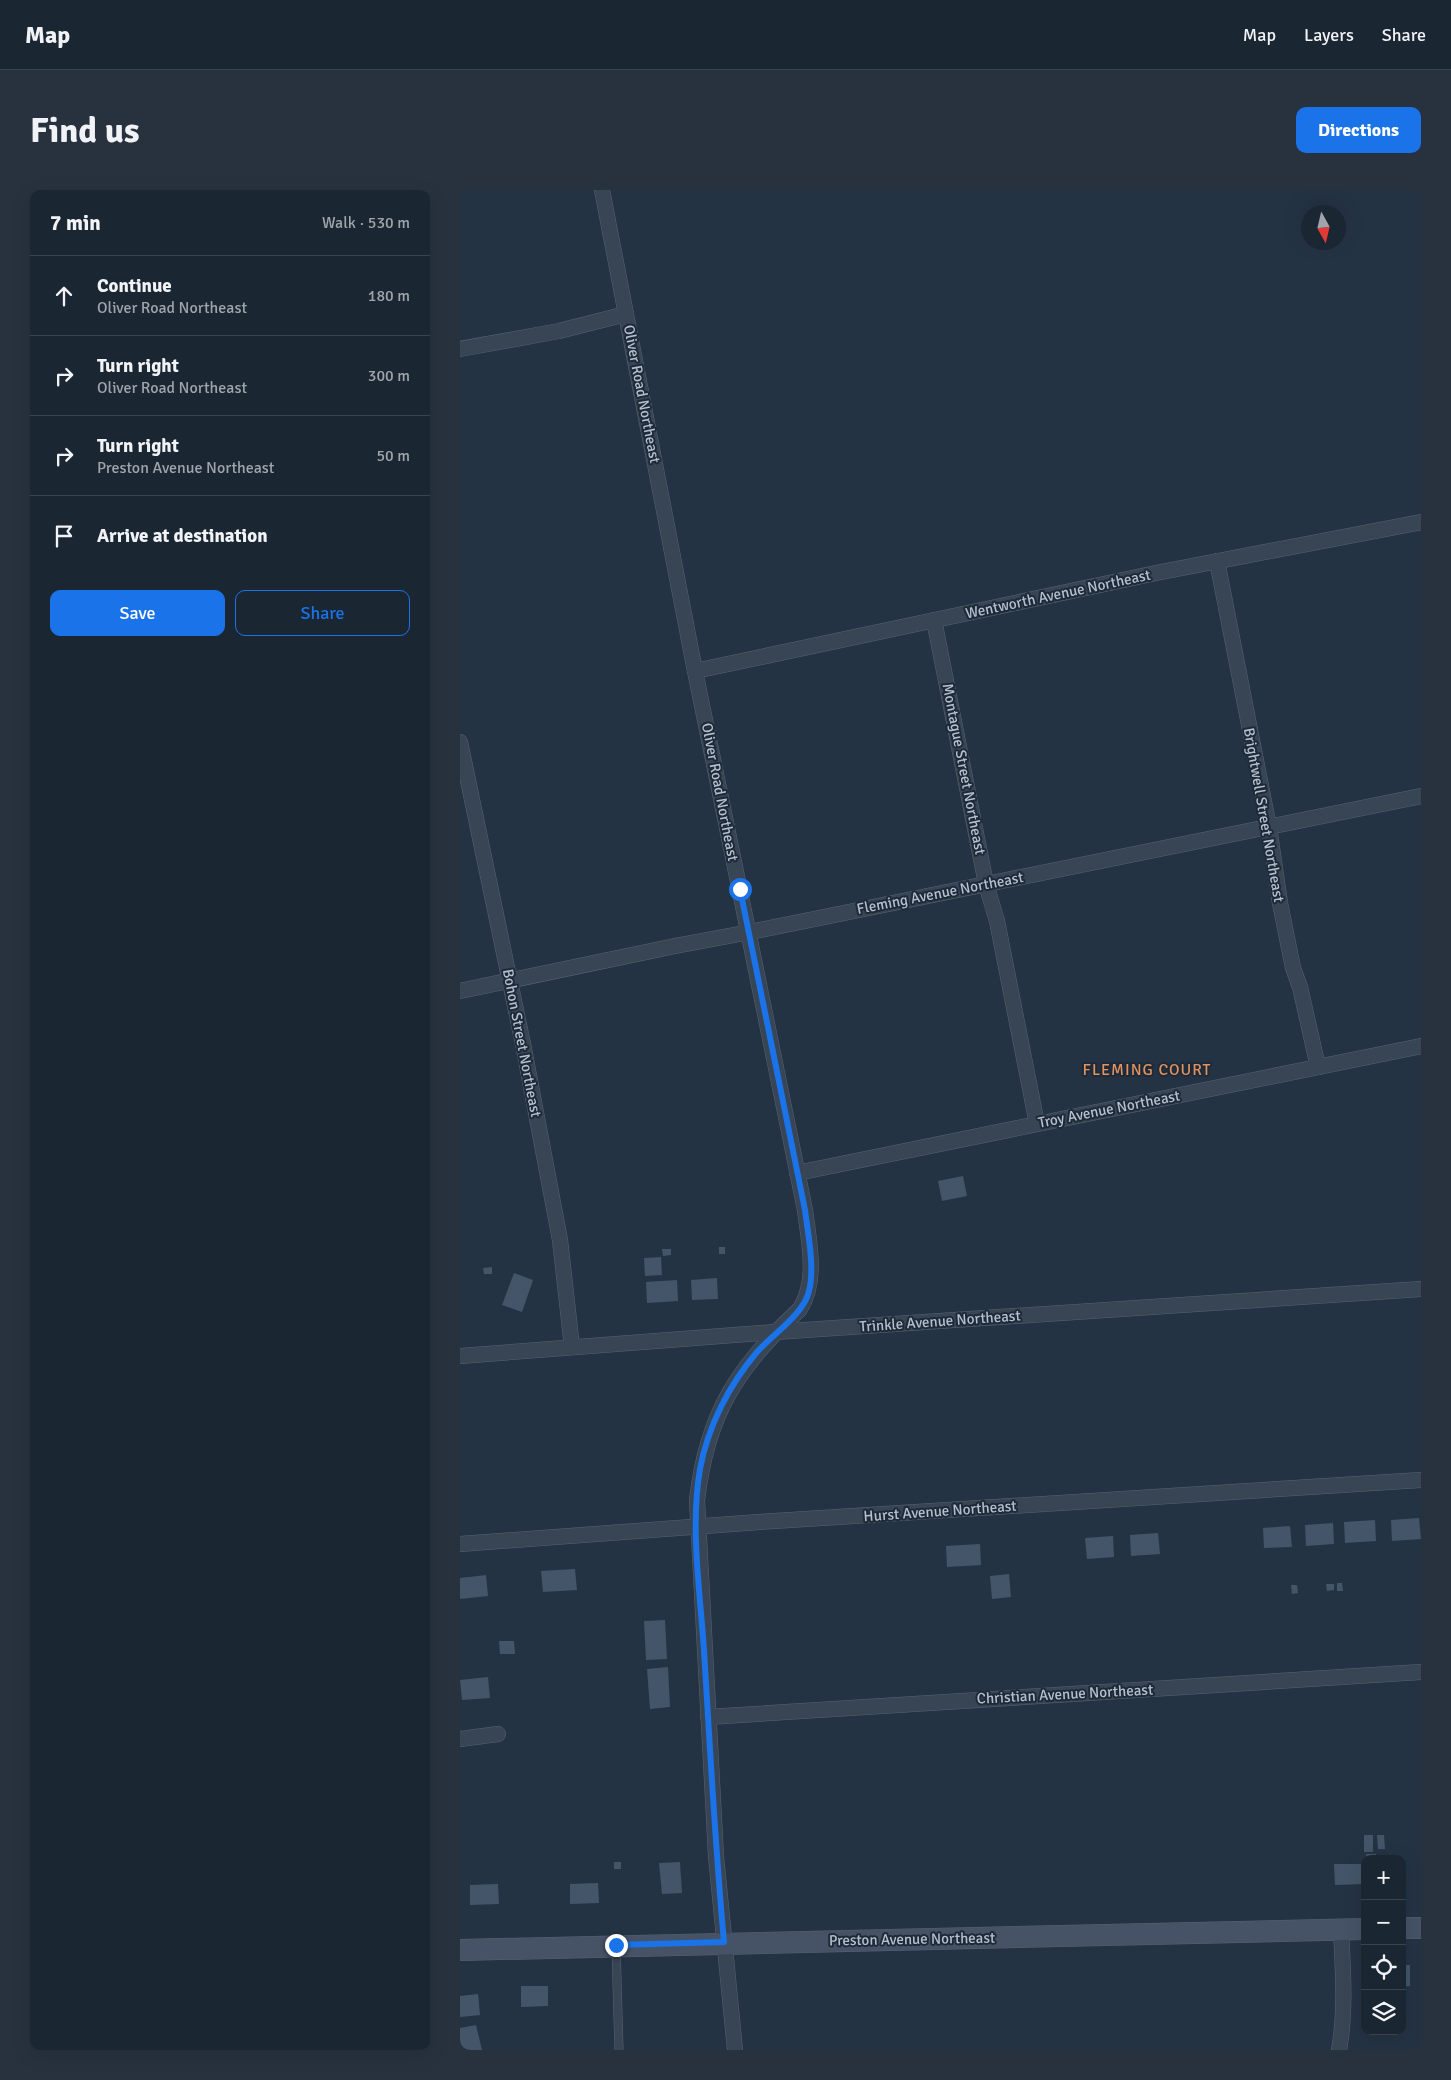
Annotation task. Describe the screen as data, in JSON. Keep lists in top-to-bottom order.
{
  "streets": {
    "street": [
      "Oliver Road Northeast",
      "Wentworth Avenue Northeast",
      "Montague Street Northeast",
      "Brightwell Street Northeast",
      "Fleming Avenue Northeast",
      "Bohon Street Northeast",
      "Troy Avenue Northeast",
      "Trinkle Avenue Northeast",
      "Hurst Avenue Northeast",
      "Christian Avenue Northeast",
      "Preston Avenue Northeast"
    ]
  },
  "crossings": [
    ["Oliver Road Northeast", "Wentworth Avenue Northeast"],
    ["Oliver Road Northeast", "Fleming Avenue Northeast"],
    ["Oliver Road Northeast", "Troy Avenue Northeast"],
    ["Oliver Road Northeast", "Trinkle Avenue Northeast"],
    ["Oliver Road Northeast", "Hurst Avenue Northeast"],
    ["Oliver Road Northeast", "Christian Avenue Northeast"],
    ["Oliver Road Northeast", "Preston Avenue Northeast"],
    ["Wentworth Avenue Northeast", "Montague Street Northeast"],
    ["Wentworth Avenue Northeast", "Brightwell Street Northeast"],
    ["Montague Street Northeast", "Fleming Avenue Northeast"],
    ["Montague Street Northeast", "Troy Avenue Northeast"],
    ["Brightwell Street Northeast", "Fleming Avenue Northeast"],
    ["Brightwell Street Northeast", "Troy Avenue Northeast"],
    ["Fleming Avenue Northeast", "Bohon Street Northeast"],
    ["Bohon Street Northeast", "Trinkle Avenue Northeast"]
  ],
  "districts": ["FLEMING COURT"],
  "north": "bottom",
  "page": {
    "header": "Map",
    "nav": ["Map", "Layers", "Share"],
    "buttons": [
      "Directions",
      ["Save", "Share"]
    ],
    "title": "Find us",
    "heading": ["7 min", "Walk · 530 m"],
    "list": [
      ["Continue", "Oliver Road Northeast", "180 m"],
      ["Turn right", "Oliver Road Northeast", "300 m"],
      ["Turn right", "Preston Avenue Northeast", "50 m"],
      "Arrive at destination"
    ],
    "map_buttons": ["+", "−"]
  }
}
